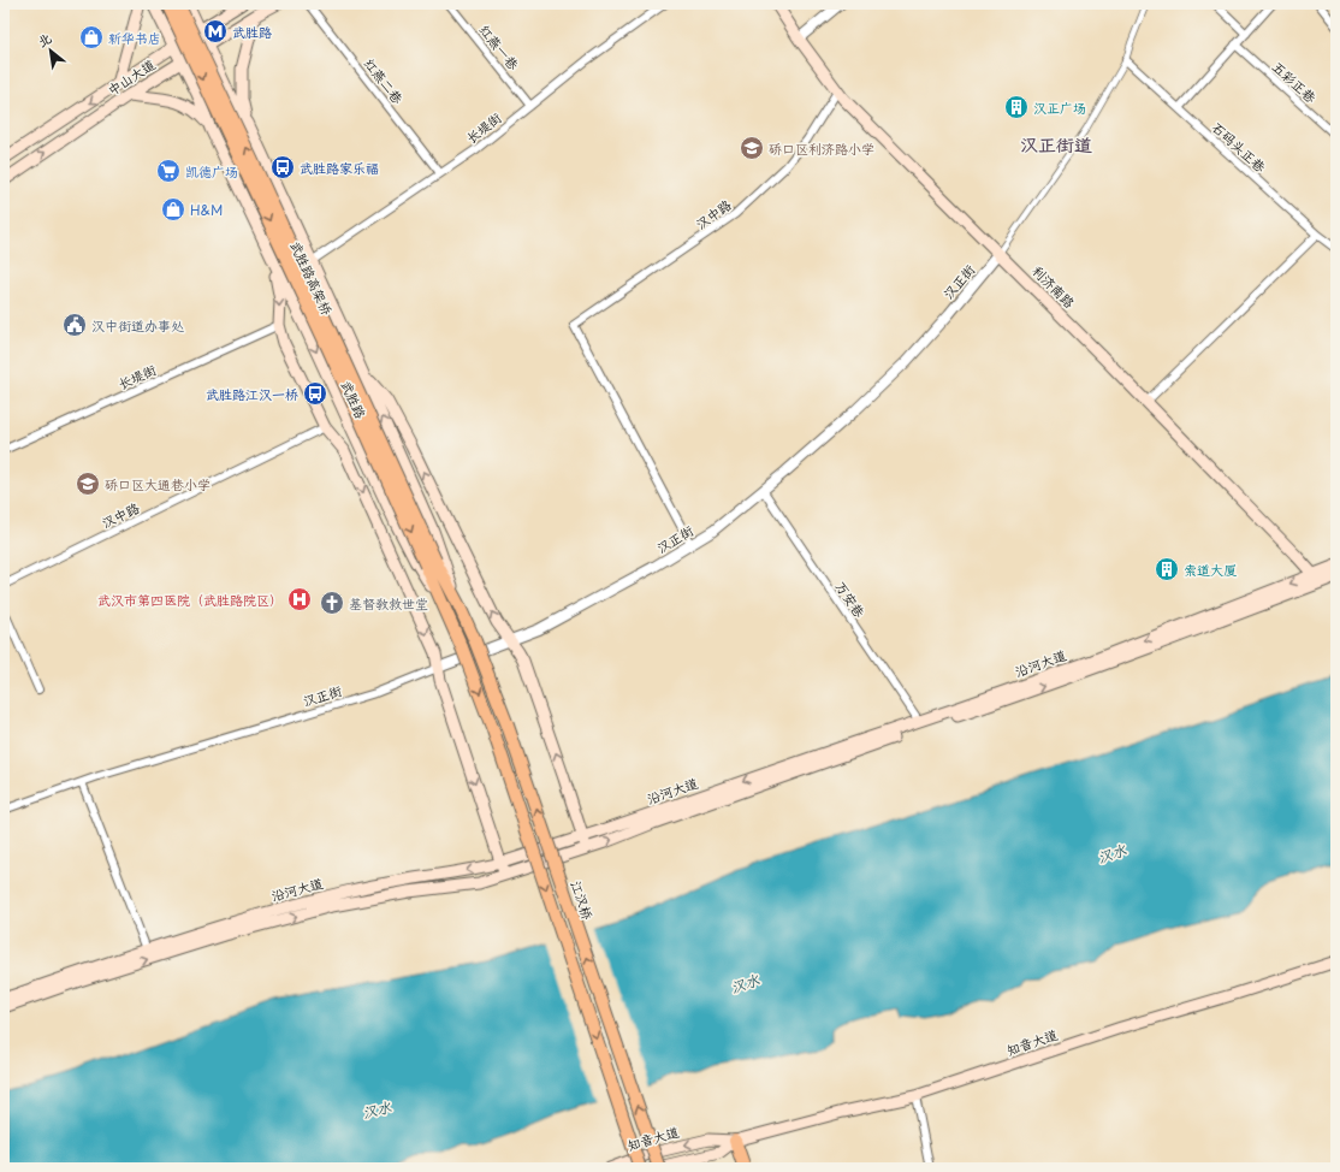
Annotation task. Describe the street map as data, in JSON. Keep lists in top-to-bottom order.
{
  "streets": {
    "main road": [
      "中山大道",
      "武胜路高架桥",
      "利济南路",
      "武胜路",
      "沿河大道",
      "江汉桥",
      "知音大道"
    ],
    "street": [
      "红燕一巷",
      "红燕二巷",
      "五彩正巷",
      "长堤街",
      "石码头正巷",
      "汉中路",
      "汉正街",
      "万安巷"
    ]
  },
  "crossings": [
    ["红燕一巷", "长堤街"],
    ["中山大道", "武胜路"],
    ["红燕二巷", "长堤街"],
    ["长堤街", "武胜路"],
    ["石码头正巷", "汉正街"],
    ["汉中路", "汉正街"],
    ["汉中路", "利济南路"],
    ["汉正街", "利济南路"],
    ["汉正街", "万安巷"],
    ["利济南路", "沿河大道"],
    ["武胜路", "江汉桥"],
    ["万安巷", "沿河大道"]
  ],
  "districts": ["汉正街道"],
  "water": ["汉水"],
  "places": {
    "metro station": ["武胜路"],
    "shop": ["新华书店", "H&M"],
    "building": ["汉正广场", "索道大厦"],
    "school or university": ["硚口区利济路小学", "硚口区大通巷小学"],
    "bus stop": ["武胜路家乐福", "武胜路江汉一桥"],
    "supermarket": ["凯德广场"],
    "public building": ["汉中街道办事处"],
    "hospital": ["武汉市第四医院（武胜路院区）"],
    "church": ["基督教救世堂"]
  },
  "north": "top left"
}
